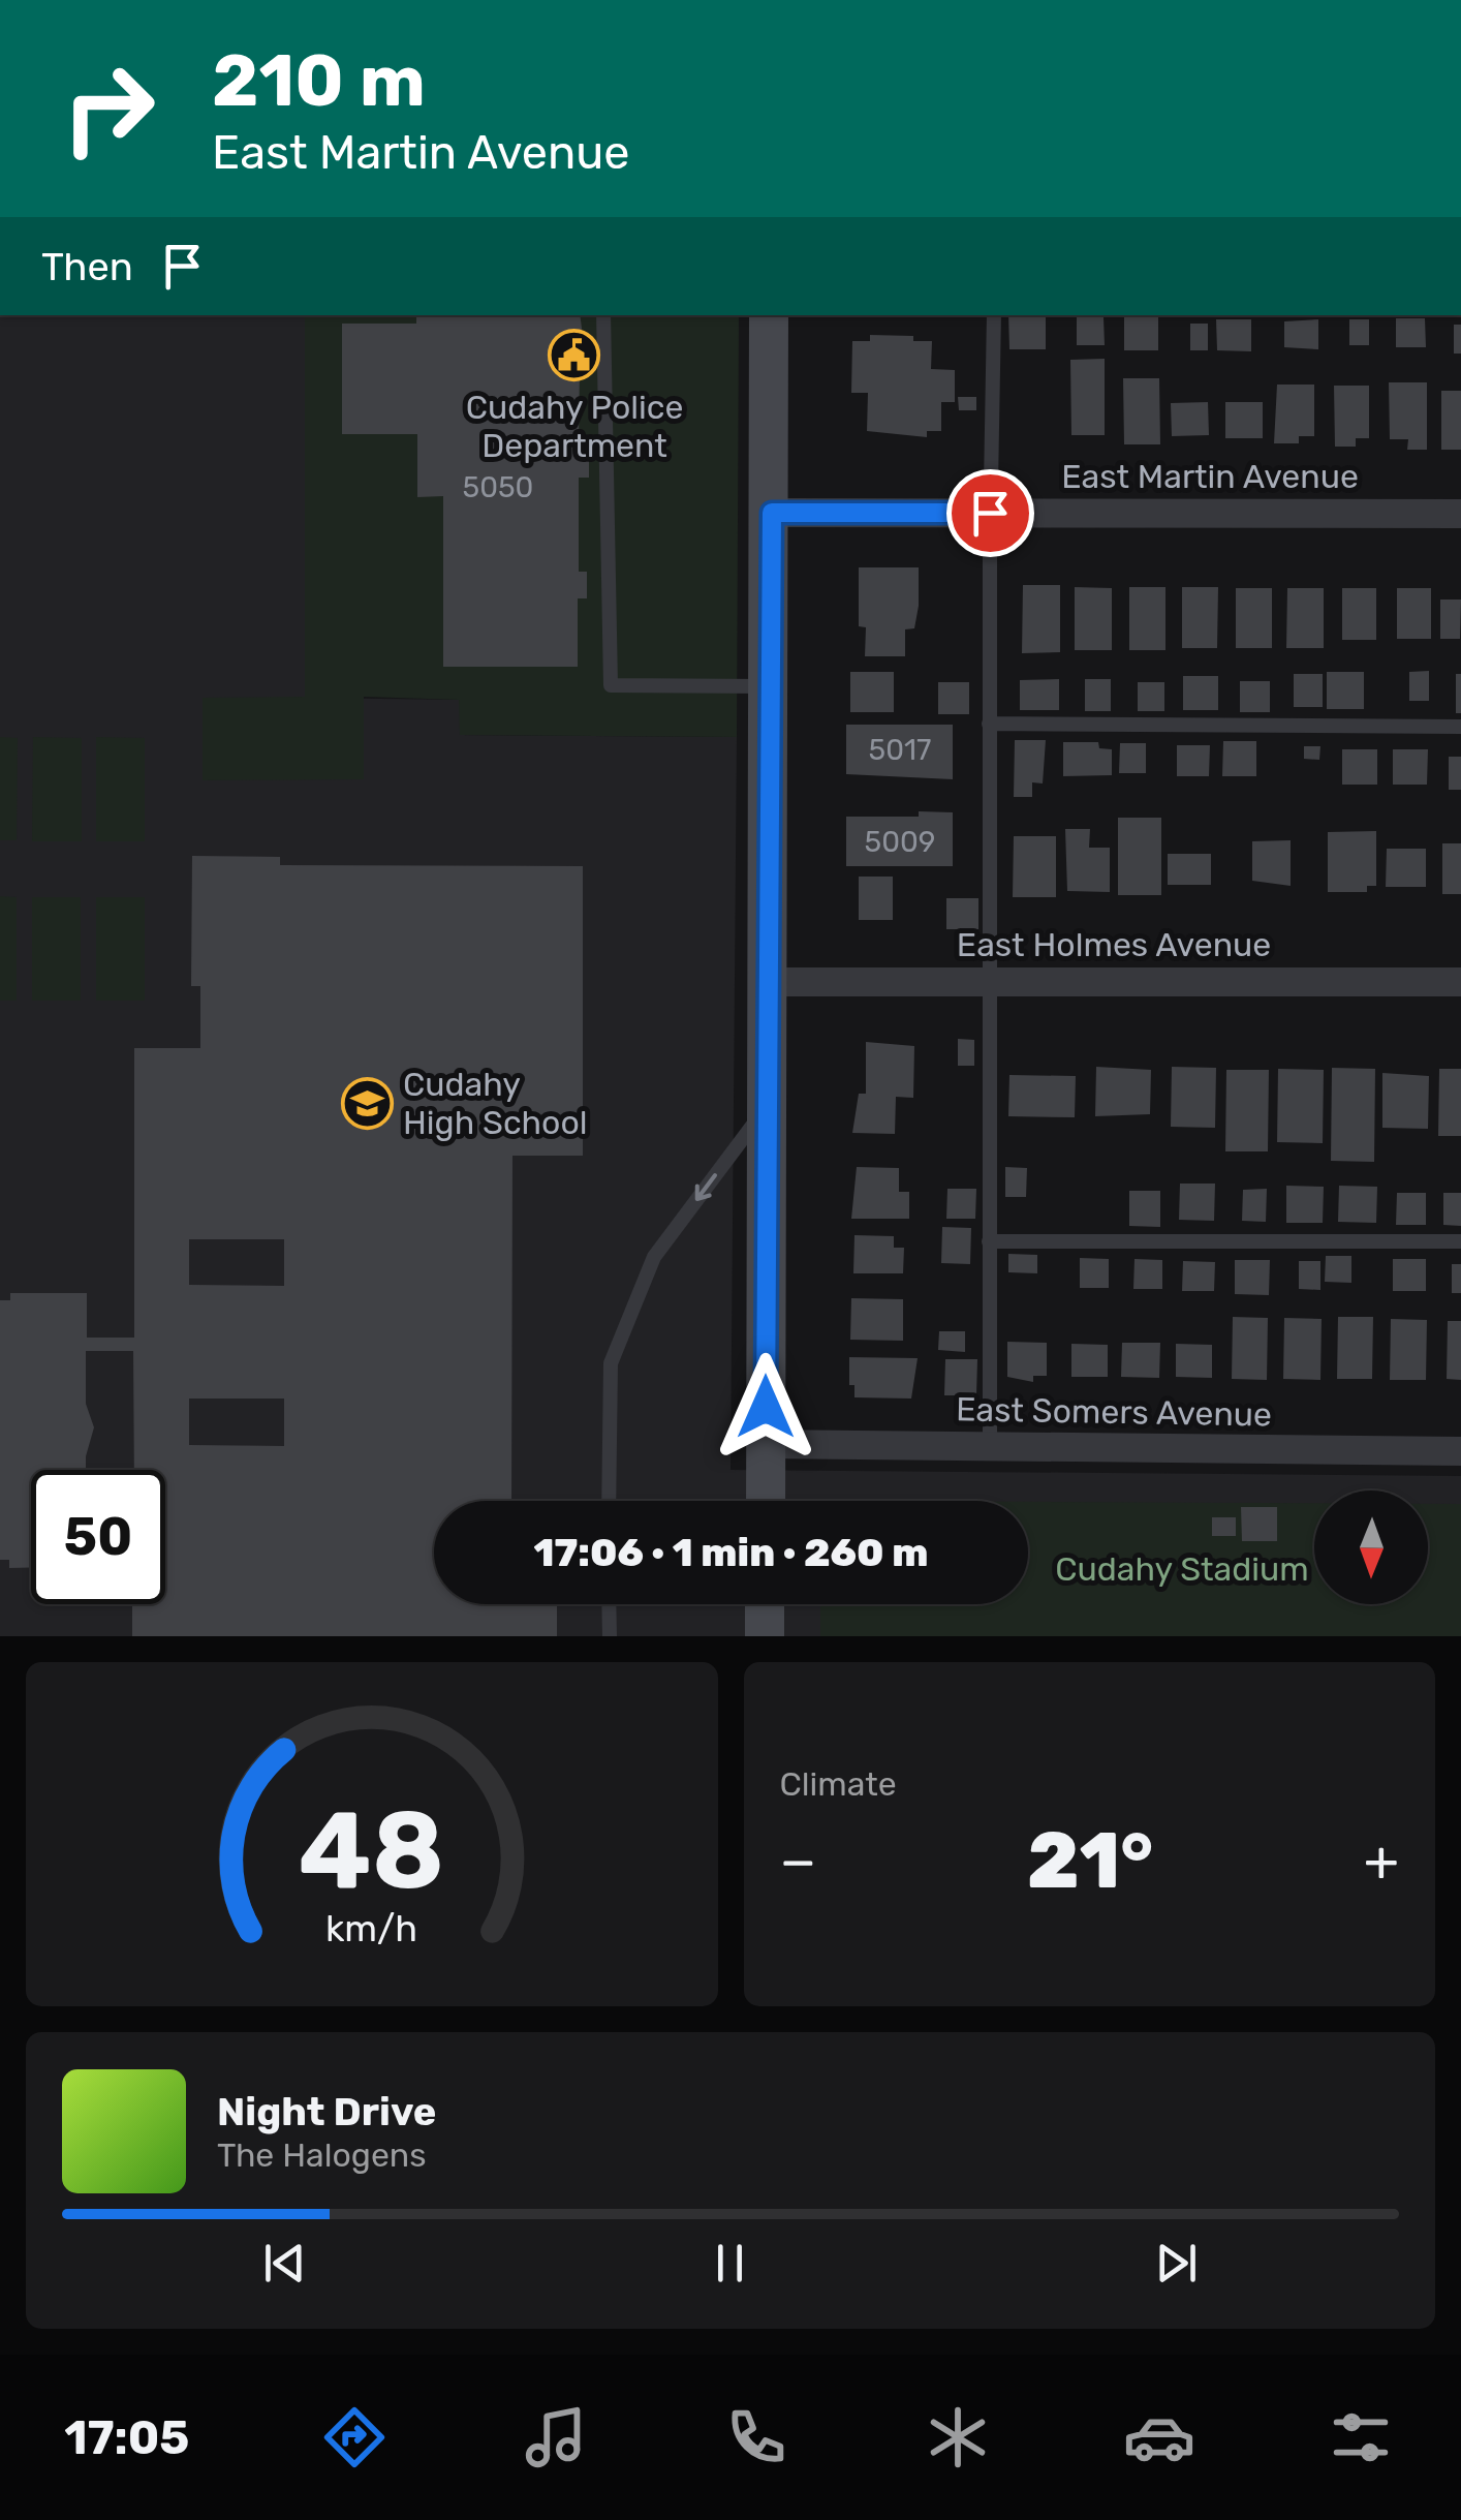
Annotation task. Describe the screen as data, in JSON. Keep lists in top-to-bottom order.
{
  "streets": {
    "street": ["East Martin Avenue", "East Holmes Avenue", "East Somers Avenue"]
  },
  "parks": ["Cudahy Stadium"],
  "places": {
    "public building": ["Cudahy Police Department"],
    "school or university": ["Cudahy High School"]
  },
  "house_numbers": ["5050", "5017", "5009"],
  "north": "bottom",
  "page": {
    "turn": ["210 m", "East Martin Avenue"],
    "then": "Then",
    "limit": "50",
    "trip": "17:06 · 1 min · 260 m",
    "tile": "Climate",
    "heat": ["−", "21°", "+"],
    "song": ["Night Drive", "The Halogens"],
    "tabs": "17:05",
    "gauge": ["48", "km/h"]
  }
}
